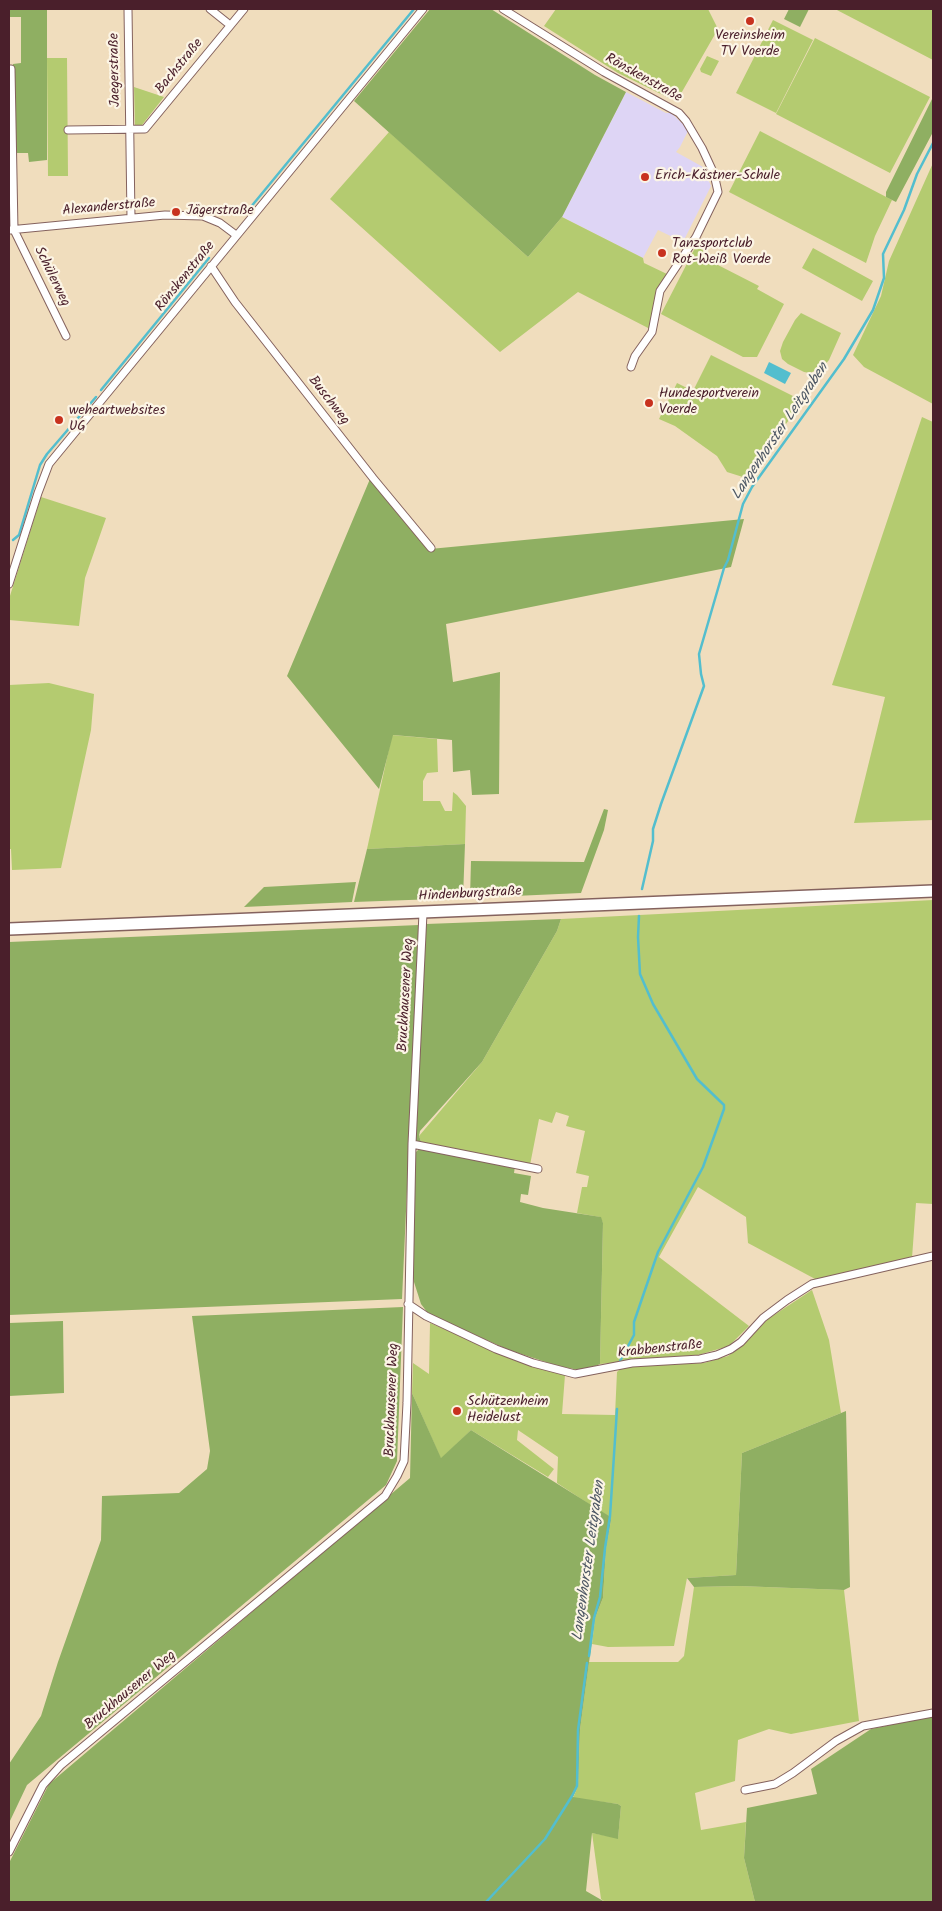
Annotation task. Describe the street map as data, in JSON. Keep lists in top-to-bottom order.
{
  "streets": {
    "main road": ["Hindenburgstraße"],
    "street": [
      "Bachstraße",
      "Jaegerstraße",
      "Rönskenstraße",
      "Alexanderstraße",
      "Schülerweg",
      "Buschweg",
      "Bruckhausener Weg",
      "Krabbenstraße"
    ]
  },
  "crossings": [
    ["Bachstraße", "Jaegerstraße"],
    ["Jaegerstraße", "Alexanderstraße"],
    ["Rönskenstraße", "Alexanderstraße"],
    ["Rönskenstraße", "Buschweg"],
    ["Alexanderstraße", "Schülerweg"],
    ["Hindenburgstraße", "Bruckhausener Weg"],
    ["Bruckhausener Weg", "Krabbenstraße"]
  ],
  "water": ["Langenhorster Leitgraben"],
  "places": [
    "Vereinsheim TV Voerde",
    "Erich-Kästner-Schule",
    "Jägerstraße",
    "Tanzsportclub Rot-Weiß Voerde",
    "Hundesportverein Voerde",
    "weheartwebsites UG",
    "Schützenheim Heidelust"
  ]
}
